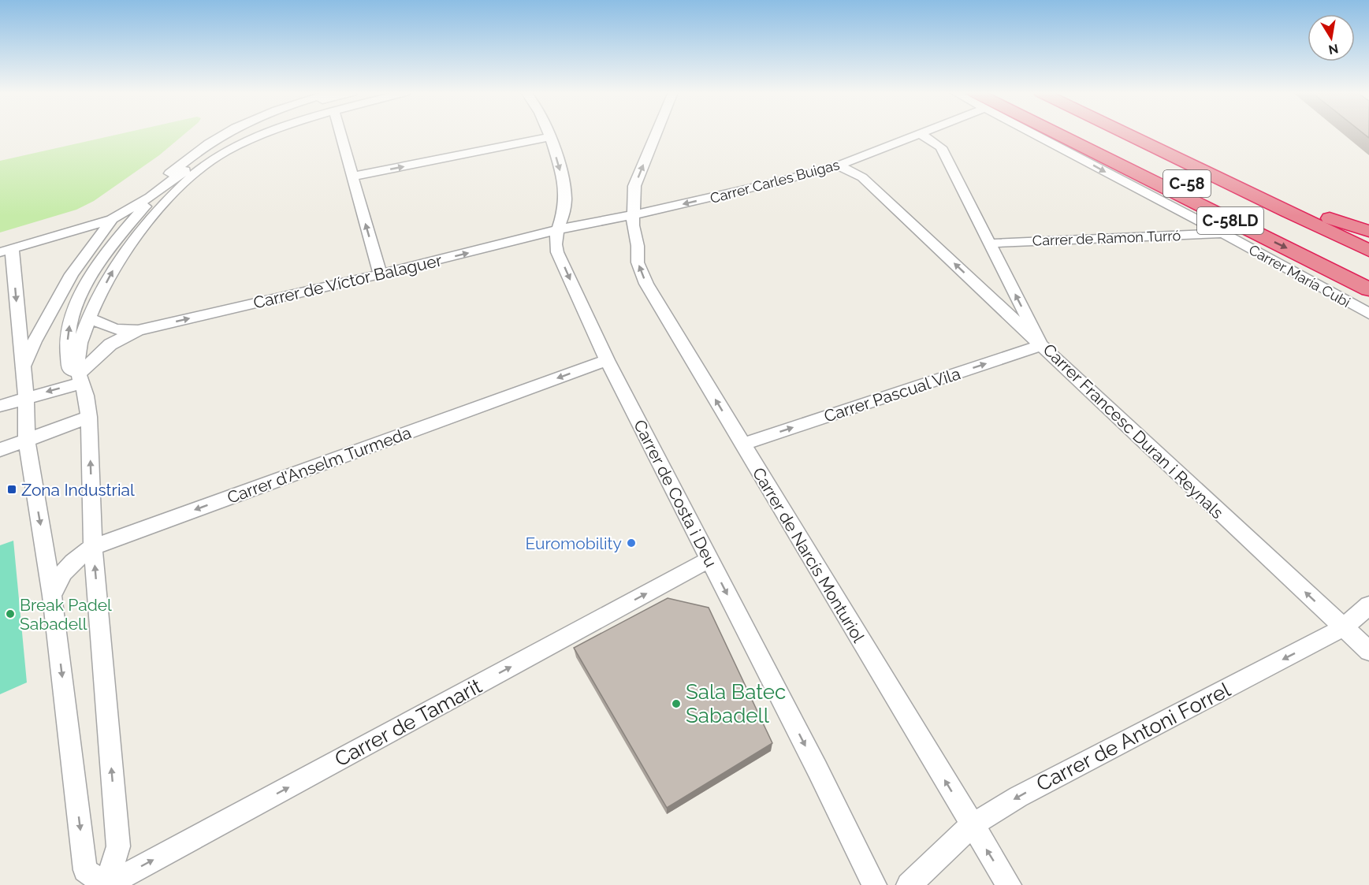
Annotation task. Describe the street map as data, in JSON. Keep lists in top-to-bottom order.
{
  "streets": {
    "highway": ["C-58", "C-58LD"],
    "street": [
      "Carrer Carles Buigas",
      "Carrer de Ramon Turró",
      "Carrer María Cubi",
      "Carrer de Víctor Balaguer",
      "Carrer Pascual Vila",
      "Carrer Francesc Duran i Reynals",
      "Carrer d'Anselm Turmeda",
      "Carrer de Costa i Deu",
      "Carrer de Narcís Monturiol",
      "Carrer de Tamarit",
      "Carrer de Antoni Forrel"
    ]
  },
  "crossings": [
    ["Carrer Carles Buigas", "Carrer de Víctor Balaguer"],
    ["Carrer Carles Buigas", "Carrer de Costa i Deu"],
    ["Carrer Carles Buigas", "Carrer de Narcís Monturiol"],
    ["Carrer de Ramon Turró", "Carrer María Cubi"],
    ["Carrer de Ramon Turró", "Carrer Francesc Duran i Reynals"],
    ["Carrer de Víctor Balaguer", "Carrer de Costa i Deu"],
    ["Carrer Pascual Vila", "Carrer Francesc Duran i Reynals"],
    ["Carrer Pascual Vila", "Carrer de Narcís Monturiol"],
    ["Carrer Francesc Duran i Reynals", "Carrer de Antoni Forrel"],
    ["Carrer d'Anselm Turmeda", "Carrer de Costa i Deu"],
    ["Carrer de Costa i Deu", "Carrer de Tamarit"],
    ["Carrer de Narcís Monturiol", "Carrer de Antoni Forrel"]
  ],
  "one_way": [
    "Carrer Carles Buigas",
    "Carrer María Cubi",
    "Carrer Pascual Vila",
    "Carrer Francesc Duran i Reynals",
    "Carrer d'Anselm Turmeda",
    "Carrer de Costa i Deu",
    "Carrer de Narcís Monturiol",
    "Carrer de Tamarit",
    "Carrer de Antoni Forrel"
  ],
  "places": {
    "transit": ["Zona Industrial"],
    "other": ["Euromobility", "Break Padel Sabadell", "Sala Batec Sabadell"]
  },
  "north": "bottom"
}
